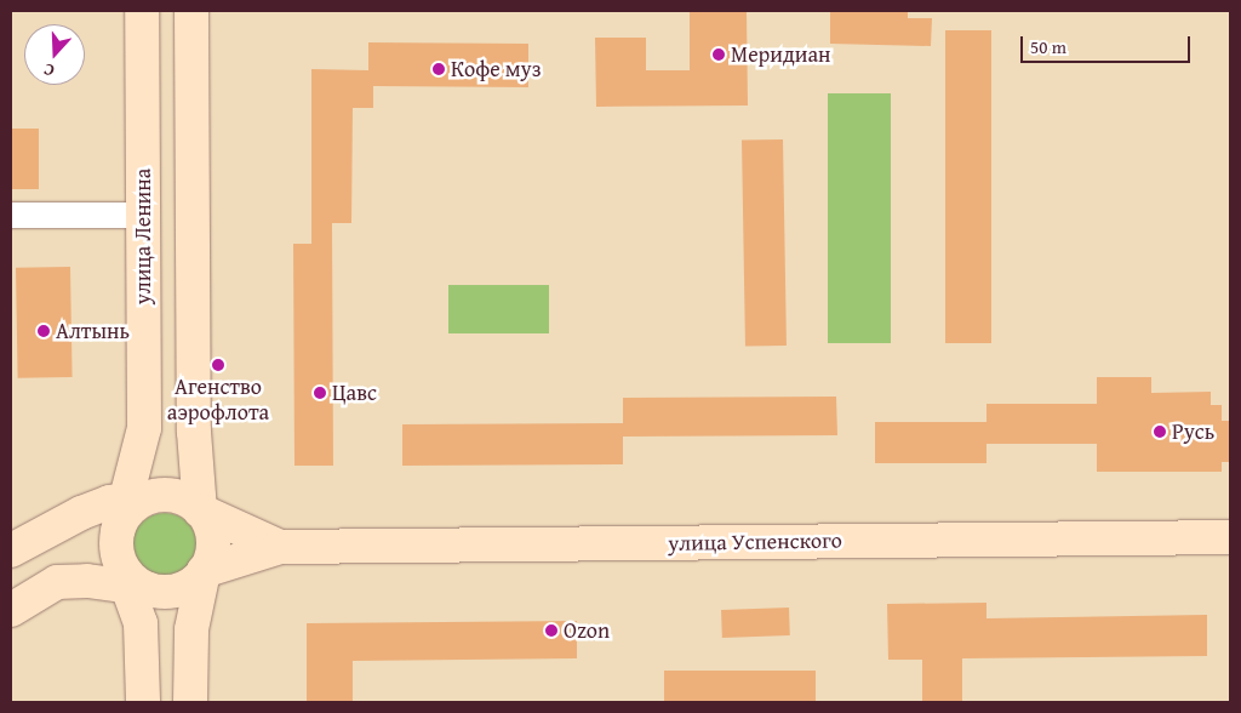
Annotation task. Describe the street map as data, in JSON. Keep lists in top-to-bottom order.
{
  "streets": {
    "main road": ["улица Ленина", "улица Успенского"]
  },
  "places": [
    "Меридиан",
    "Кофе муз",
    "Алтынь",
    "Агенство аэрофлота",
    "Цавс",
    "Русь",
    "Ozon"
  ],
  "scale_bar": "50 m",
  "north": "bottom"
}
